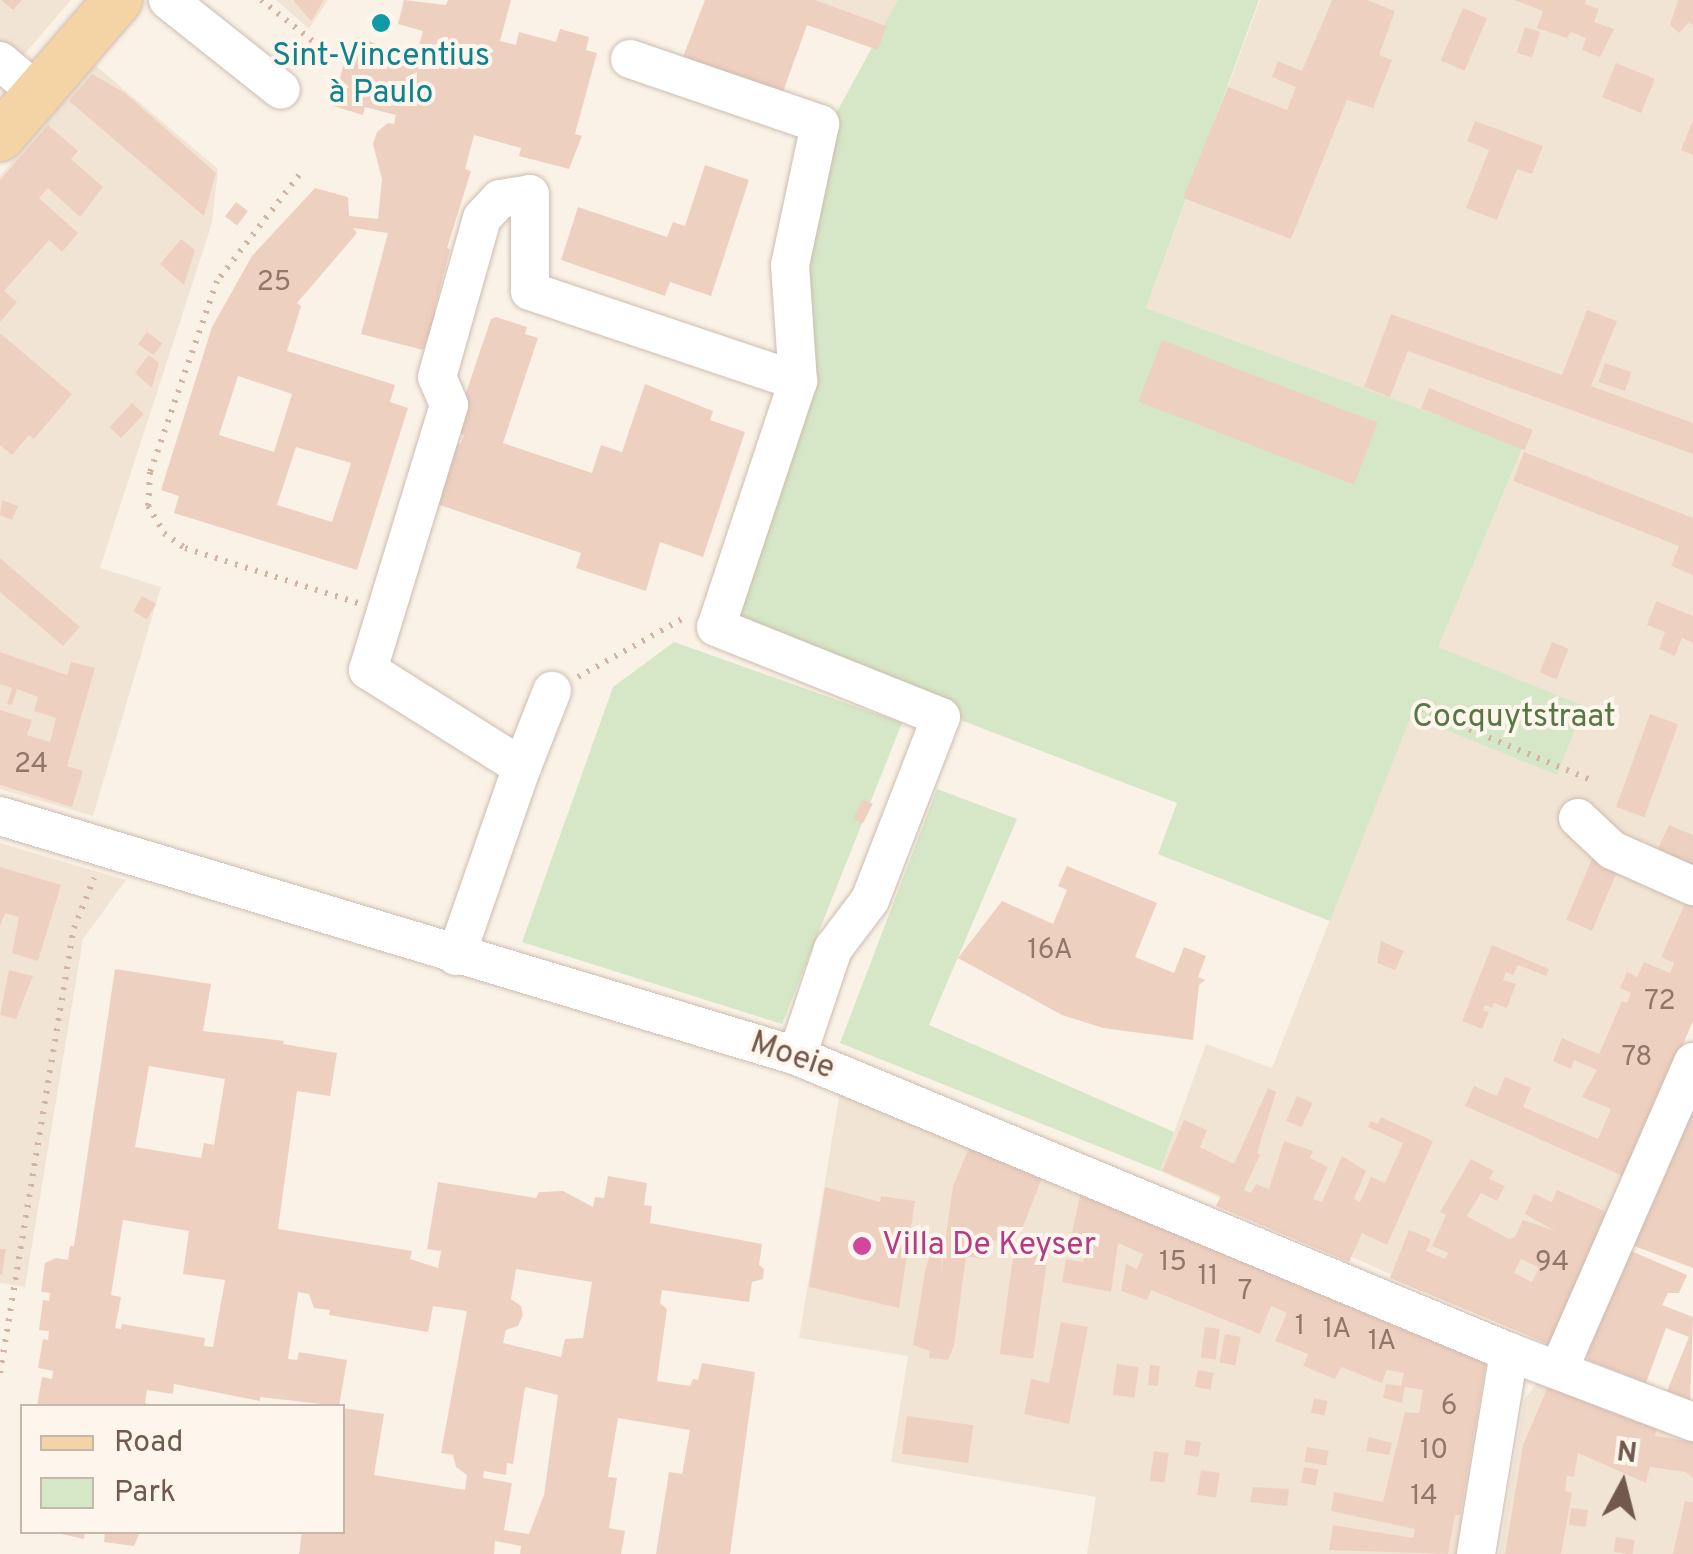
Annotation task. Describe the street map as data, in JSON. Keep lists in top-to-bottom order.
{
  "streets": {
    "street": ["Moeie"]
  },
  "parks": ["Cocquytstraat"],
  "places": ["Sint-Vincentius à Paulo", "Villa De Keyser"],
  "house_numbers": [
    "25",
    "24",
    "16A",
    "72",
    "78",
    "15",
    "94",
    "11",
    "7",
    "1",
    "1A",
    "1A",
    "6",
    "10",
    "14"
  ],
  "legend": ["Road", "Park"],
  "north": "top"
}
